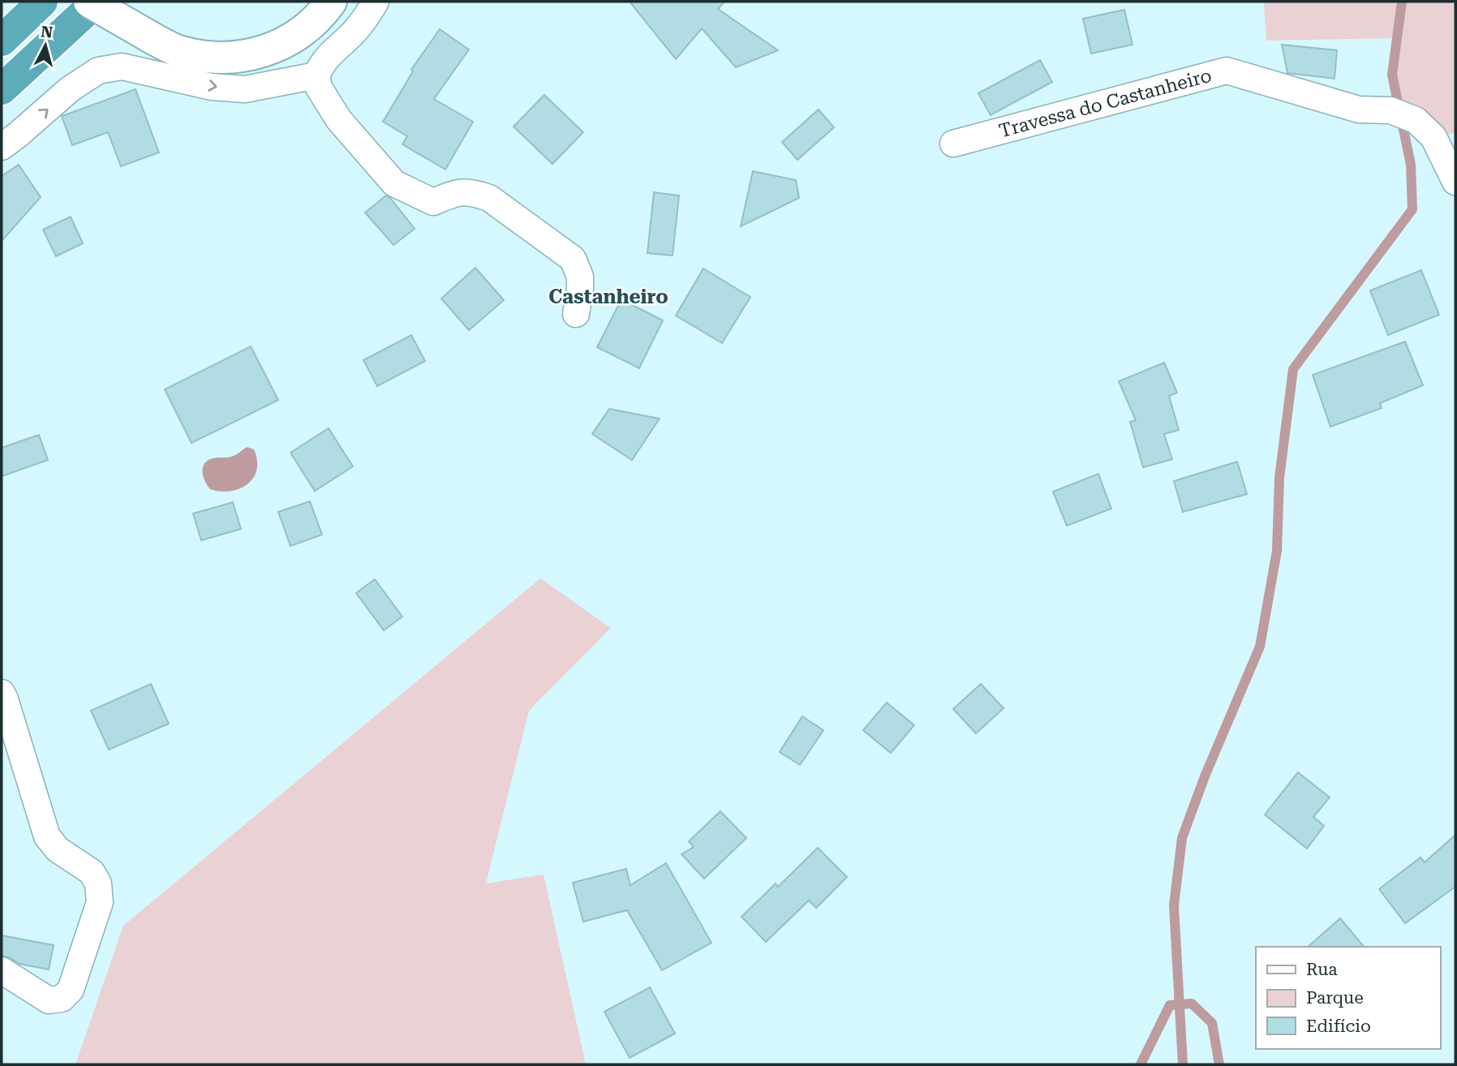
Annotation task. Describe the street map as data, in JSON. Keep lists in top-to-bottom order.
{
  "streets": {
    "street": ["Travessa do Castanheiro"]
  },
  "districts": ["Castanheiro"],
  "legend": ["Rua", "Parque", "Edifício"],
  "north": "top"
}
